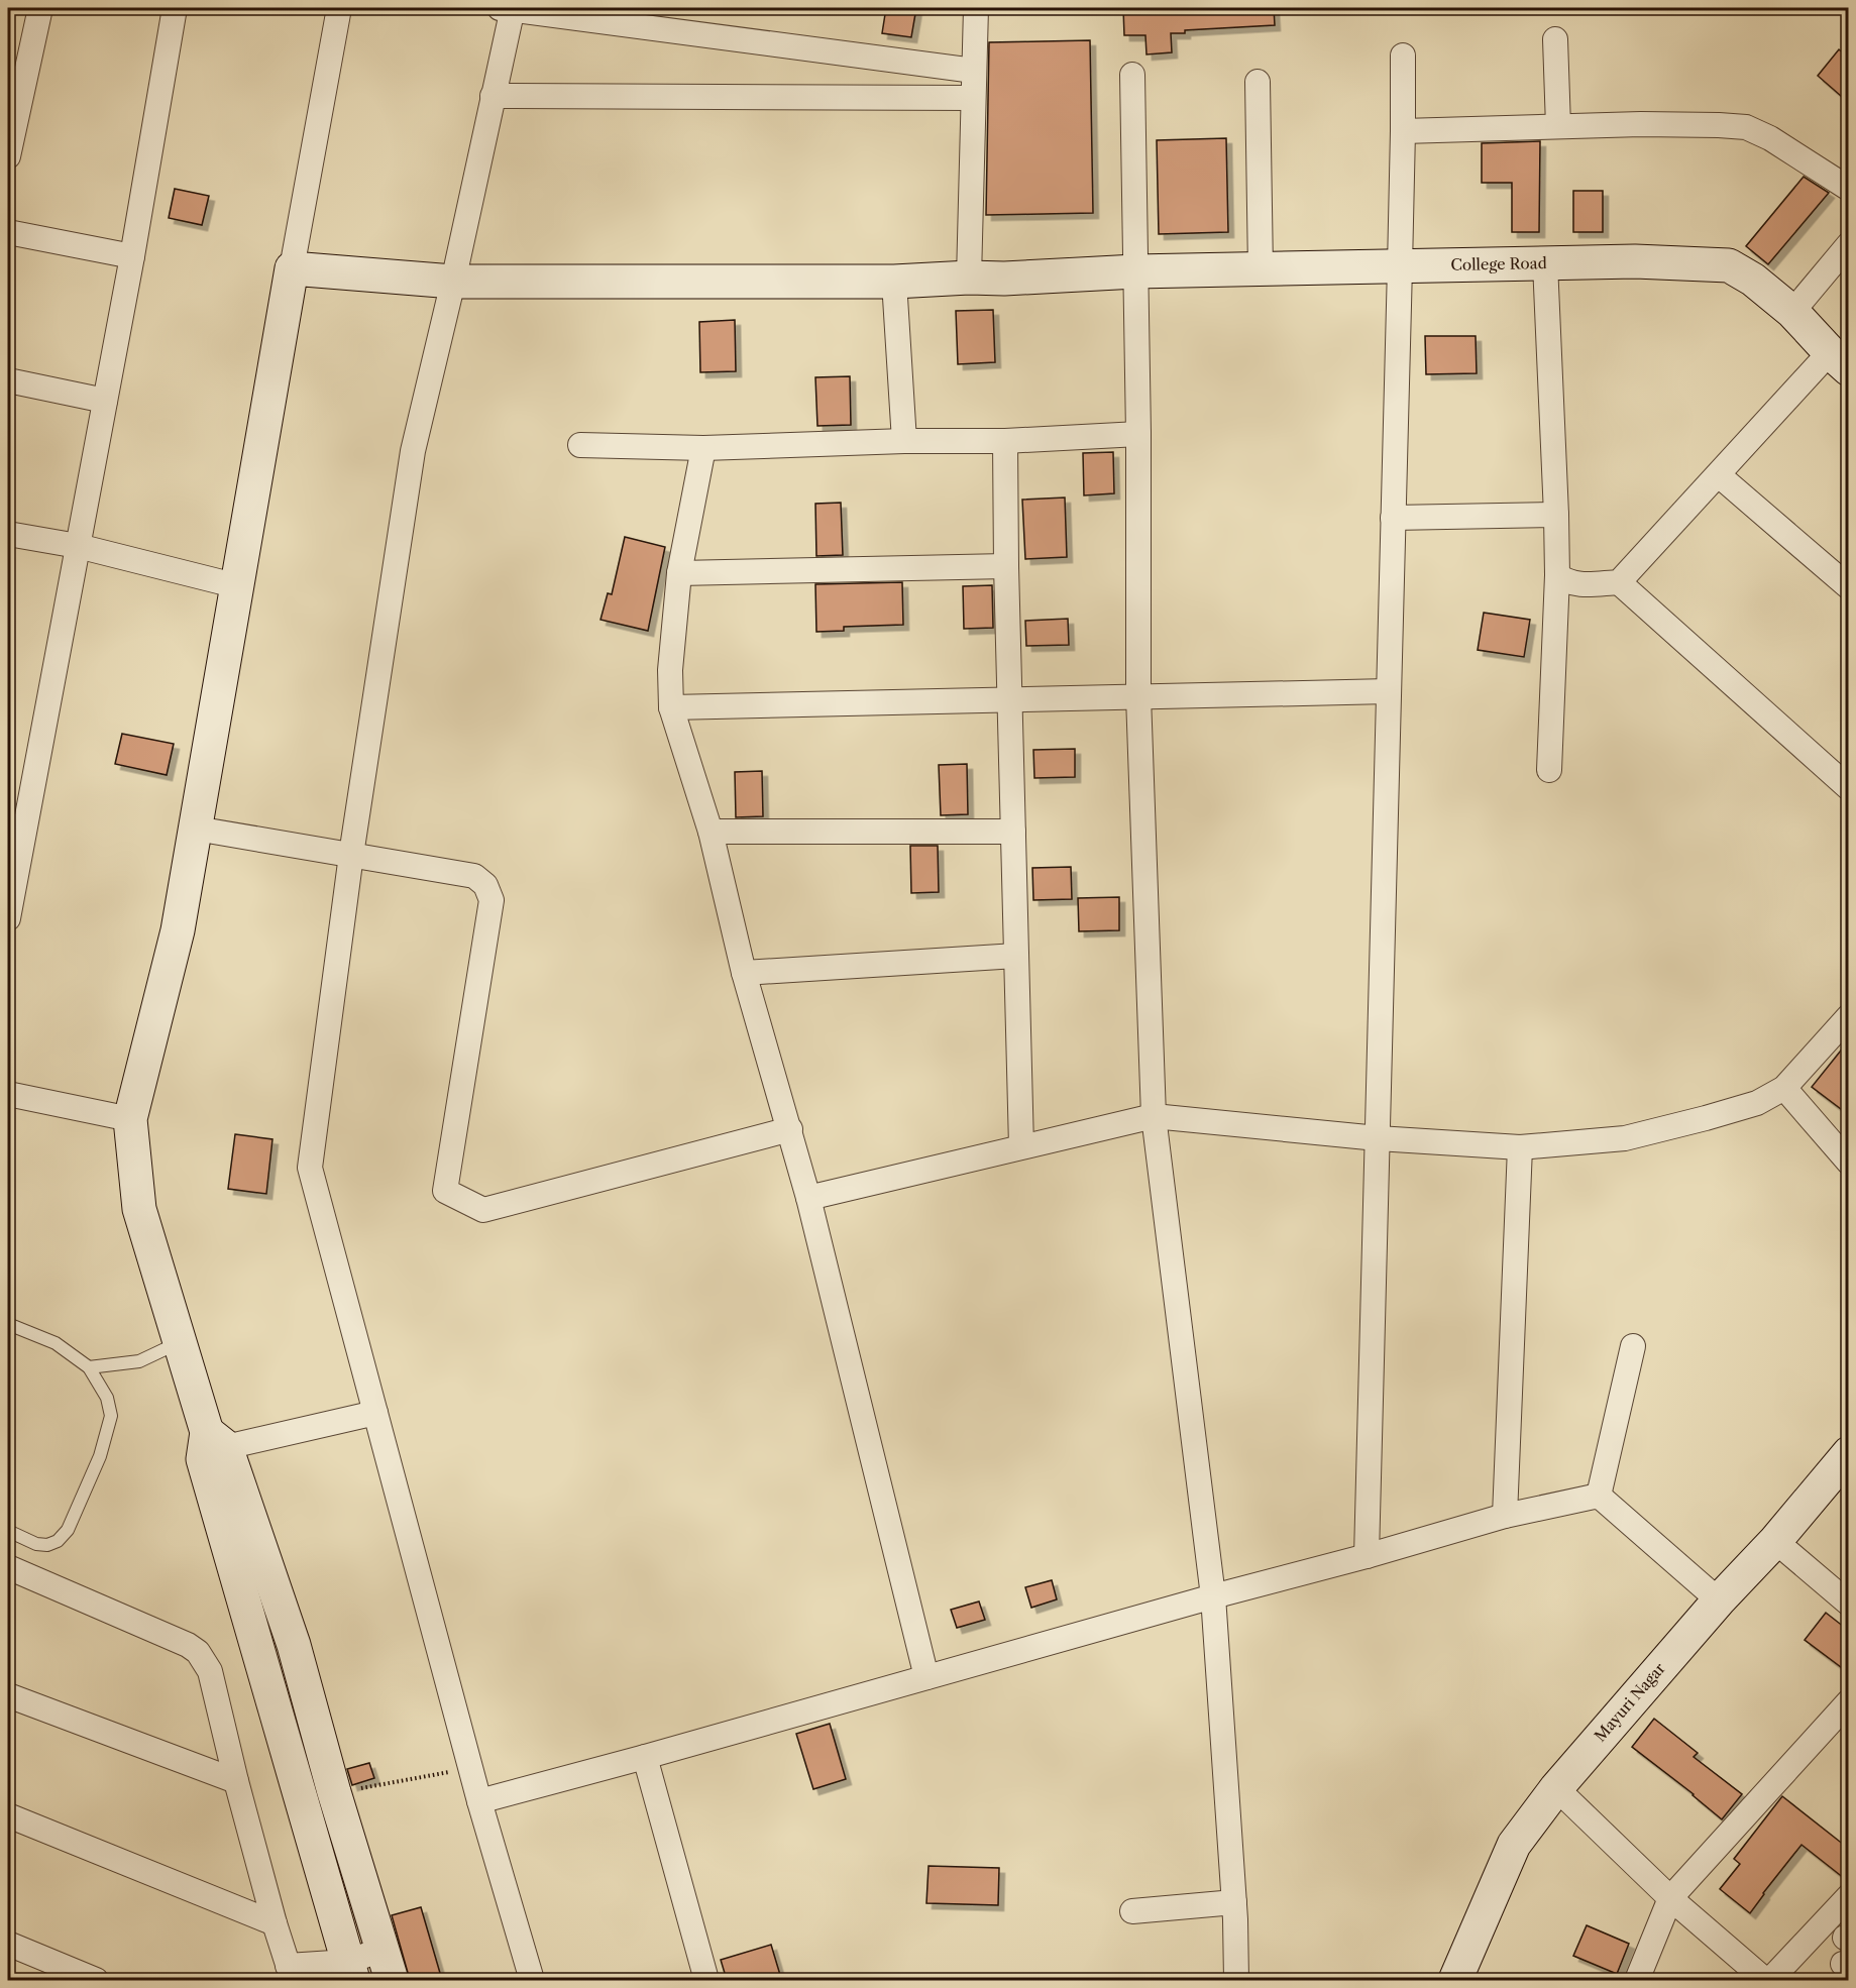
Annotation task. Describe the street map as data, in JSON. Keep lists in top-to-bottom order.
{
  "streets": {
    "street": ["College Road", "Mayuri Nagar"]
  }
}
